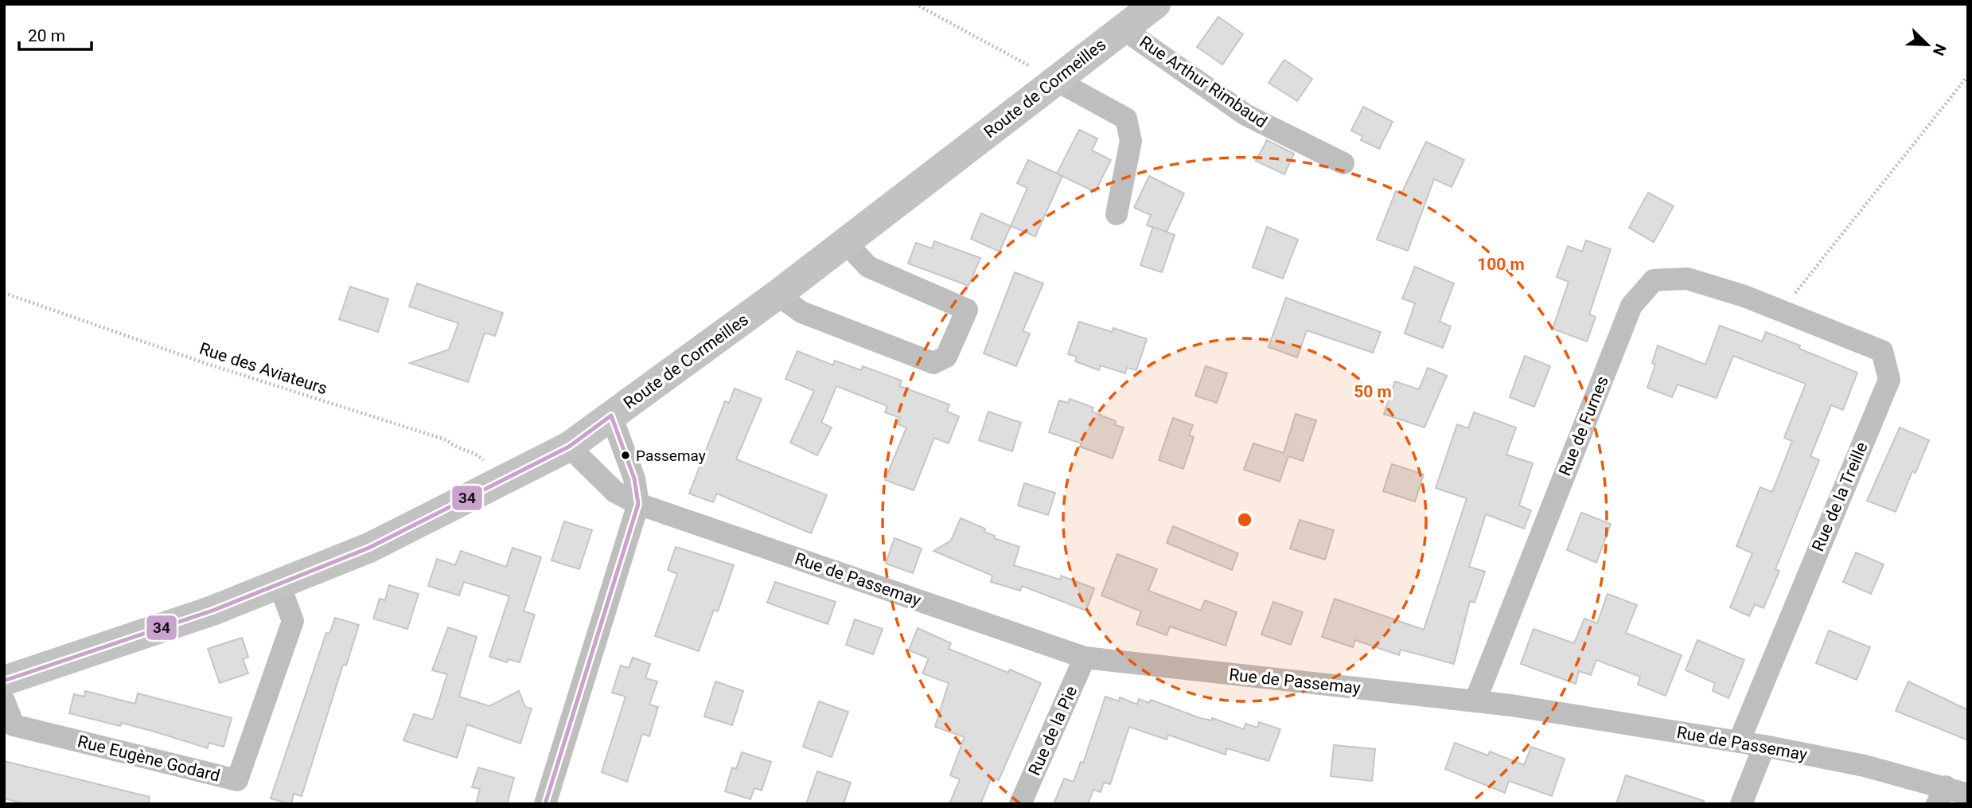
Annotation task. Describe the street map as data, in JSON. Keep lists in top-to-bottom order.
{
  "streets": {
    "main road": ["Route de Cormeilles"],
    "street": [
      "Rue Arthur Rimbaud",
      "Rue de Furnes",
      "Rue de la Treille",
      "Rue de Passemay",
      "Rue de la Pie",
      "Rue Eugène Godard"
    ],
    "path": ["Rue des Aviateurs"]
  },
  "crossings": [
    ["Rue Arthur Rimbaud", "Route de Cormeilles"],
    ["Route de Cormeilles", "Rue des Aviateurs"],
    ["Route de Cormeilles", "Rue de Passemay"],
    ["Route de Cormeilles", "Rue Eugène Godard"],
    ["Rue de Furnes", "Rue de la Treille"],
    ["Rue de Furnes", "Rue de Passemay"],
    ["Rue de la Treille", "Rue de Passemay"],
    ["Rue de Passemay", "Rue de la Pie"]
  ],
  "places": ["Passemay"],
  "lines": ["transit line 34"],
  "scale_bar": "20 m",
  "north": "bottom right",
  "rings": ["100 m", "50 m"]
}
